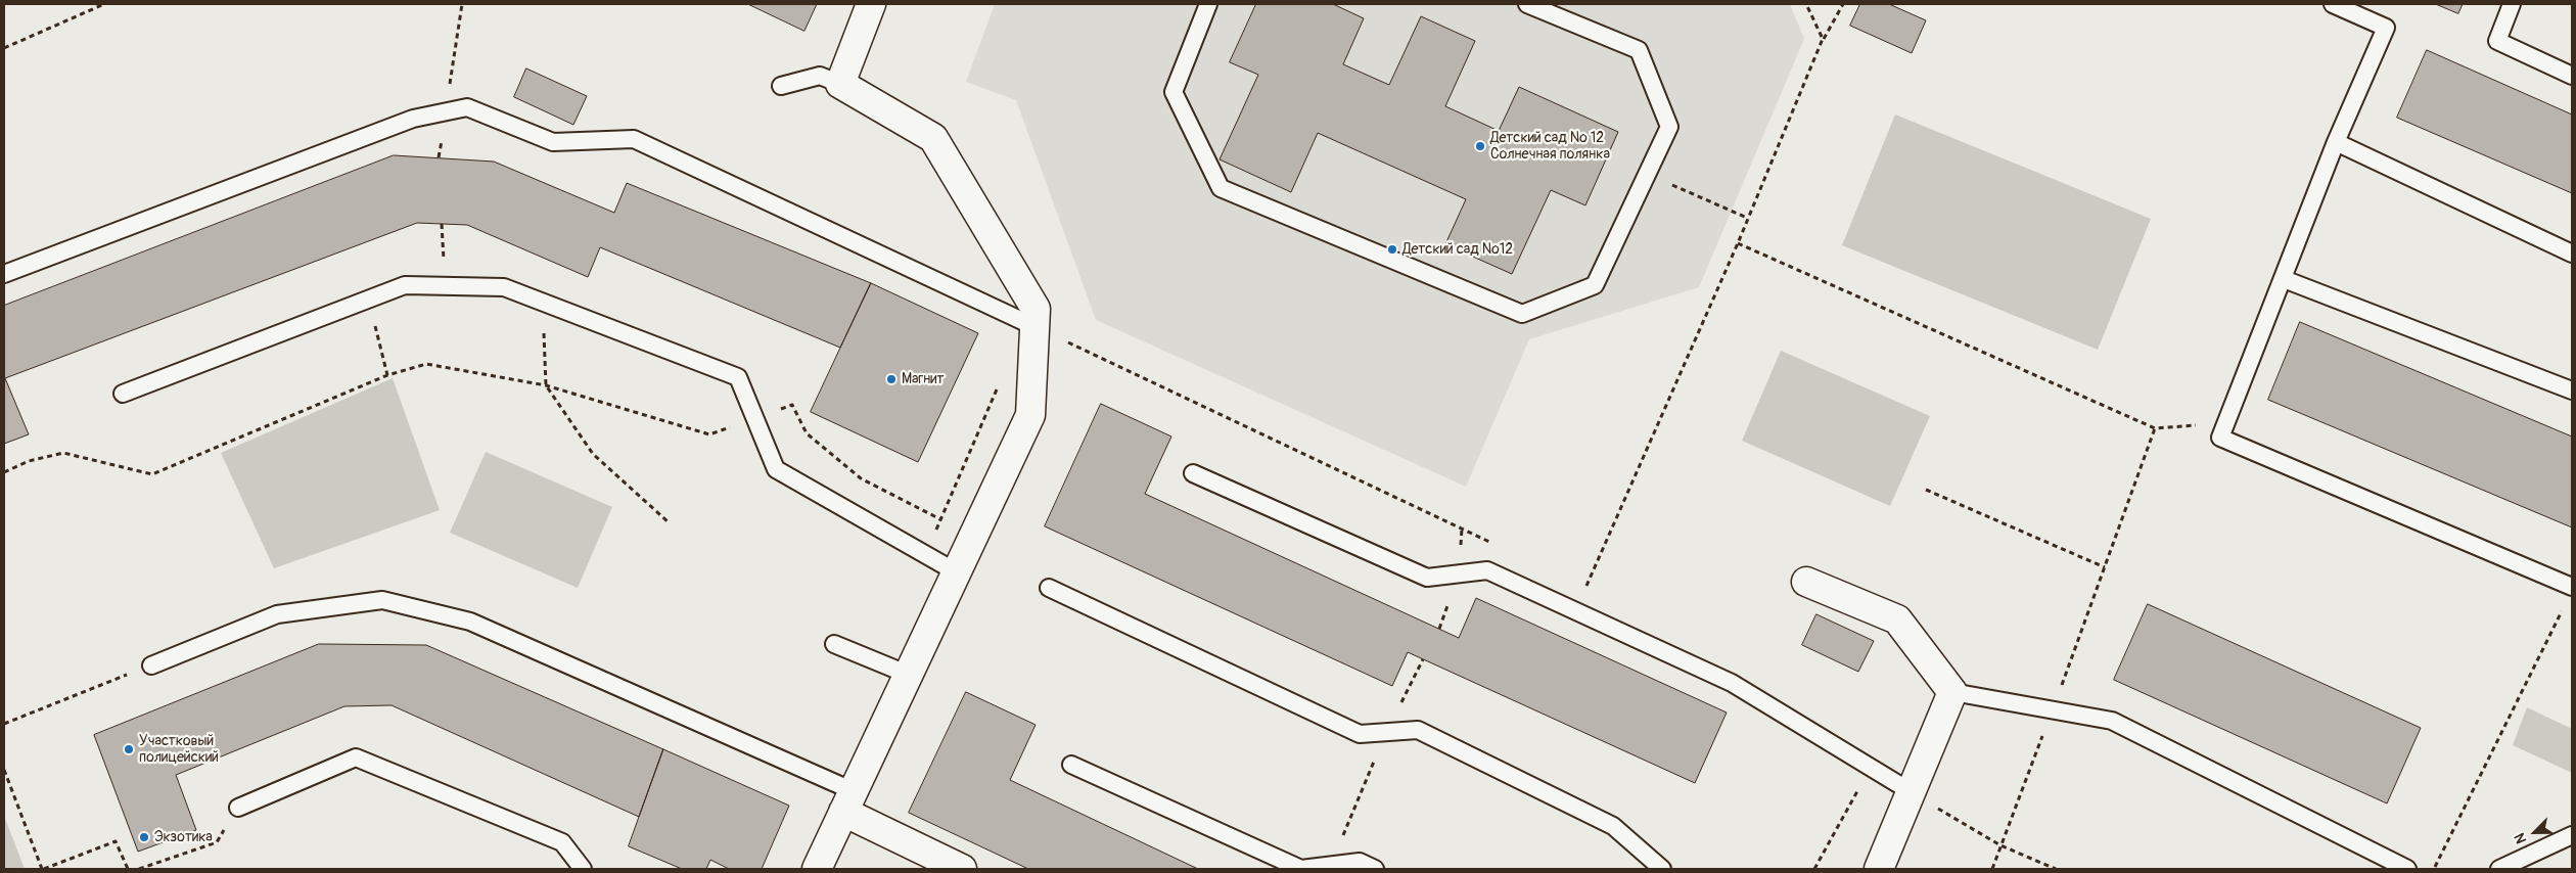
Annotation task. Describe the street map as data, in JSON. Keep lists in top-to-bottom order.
{
  "places": [
    "Детский сад № 12 Солнечная полянка",
    "Детский сад №12",
    "Магнит",
    "Участковый полицейский",
    "Экзотика"
  ],
  "north": "bottom left"
}
